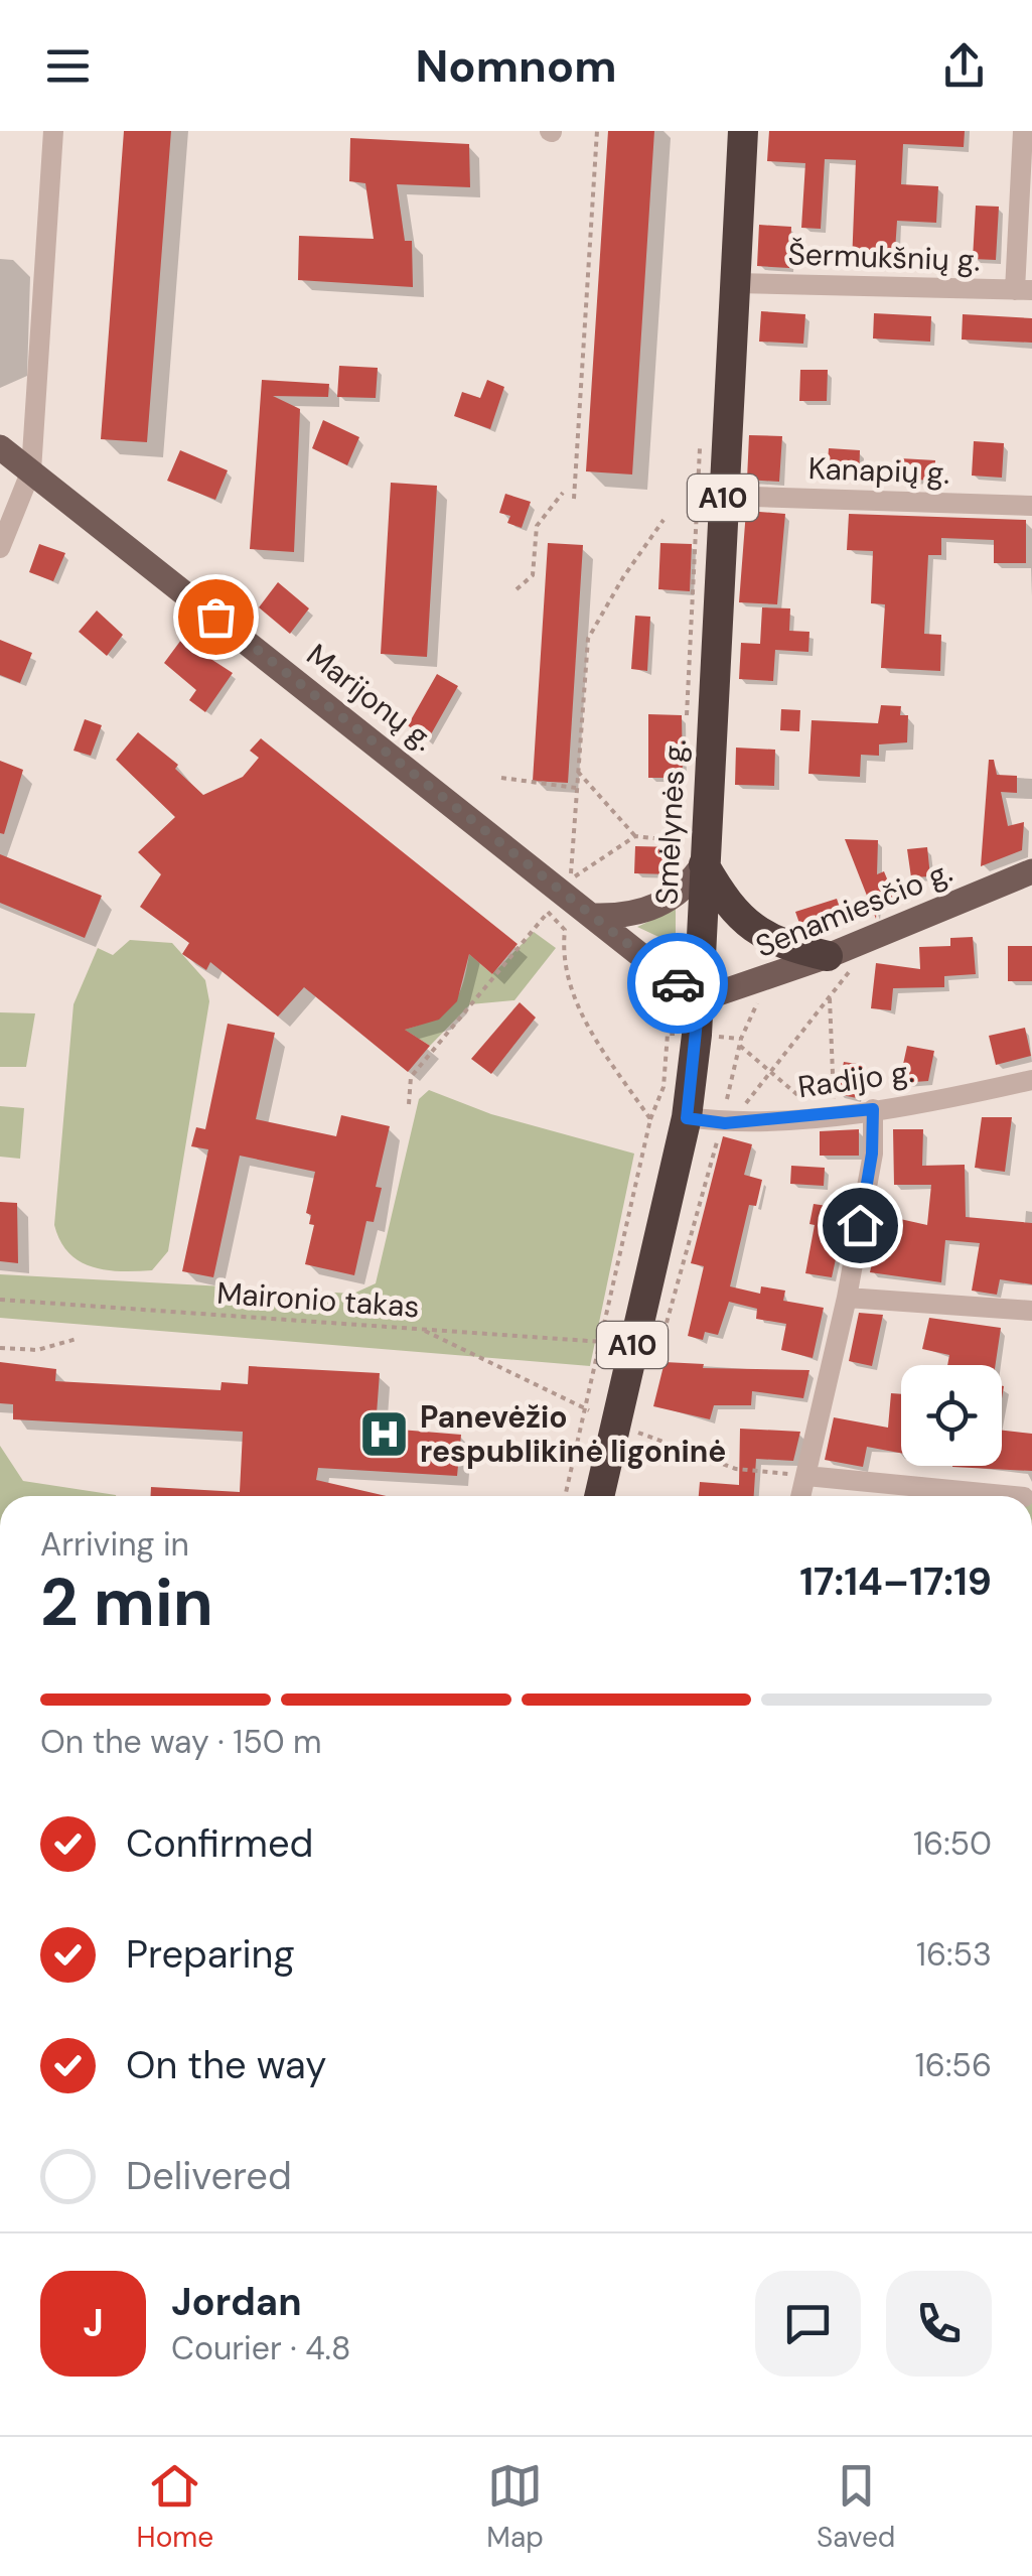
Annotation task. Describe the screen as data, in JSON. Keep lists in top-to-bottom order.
{
  "streets": {
    "highway": ["A10", "Smėlynės g."],
    "main road": ["Marijonų g.", "Senamiesčio g."],
    "street": ["Šermukšnių g.", "Kanapių g.", "Radijo g."],
    "path": ["Maironio takas"]
  },
  "crossings": [
    ["Šermukšnių g.", "Smėlynės g."],
    ["Kanapių g.", "Smėlynės g."],
    ["Marijonų g.", "Smėlynės g."],
    ["Marijonų g.", "Senamiesčio g."],
    ["Smėlynės g.", "Senamiesčio g."],
    ["Smėlynės g.", "Radijo g."],
    ["Smėlynės g.", "Maironio takas"]
  ],
  "places": {
    "hospital": ["Panevėžio respublikinė ligoninė"]
  },
  "page": {
    "header": "Nomnom",
    "heading": ["2 min", "Arriving in", "17:14–17:19"],
    "panel": ["Jordan", "Courier · 4.8"],
    "bar": "On the way · 150 m",
    "list": [
      ["Confirmed", "16:50"],
      ["Preparing", "16:53"],
      ["On the way", "16:56"],
      "Delivered"
    ],
    "round": "J",
    "tabs": ["Home", "Map", "Saved"]
  }
}
